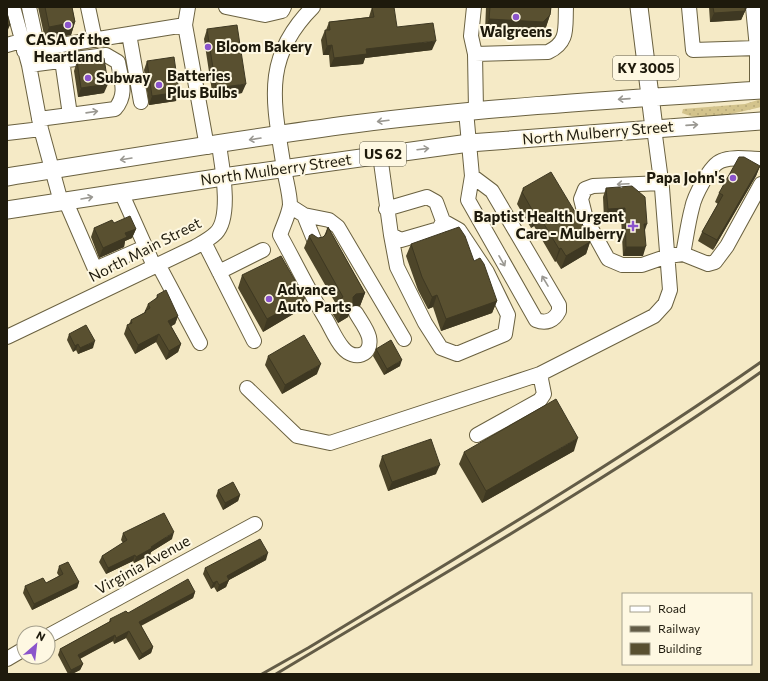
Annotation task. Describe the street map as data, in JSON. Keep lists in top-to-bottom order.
{
  "streets": {
    "main road": ["KY 3005", "North Mulberry Street", "US 62"],
    "street": ["North Main Street", "Virginia Avenue"]
  },
  "crossings": [
    ["KY 3005", "North Mulberry Street"],
    ["North Mulberry Street", "North Main Street"]
  ],
  "places": {
    "other": [
      "Walgreens",
      "CASA of the Heartland",
      "Bloom Bakery",
      "Subway",
      "Batteries Plus Bulbs",
      "Papa John's",
      "Advance Auto Parts"
    ],
    "health": ["Baptist Health Urgent Care - Mulberry"]
  },
  "legend": ["Road", "Railway", "Building"],
  "north": "top right"
}
